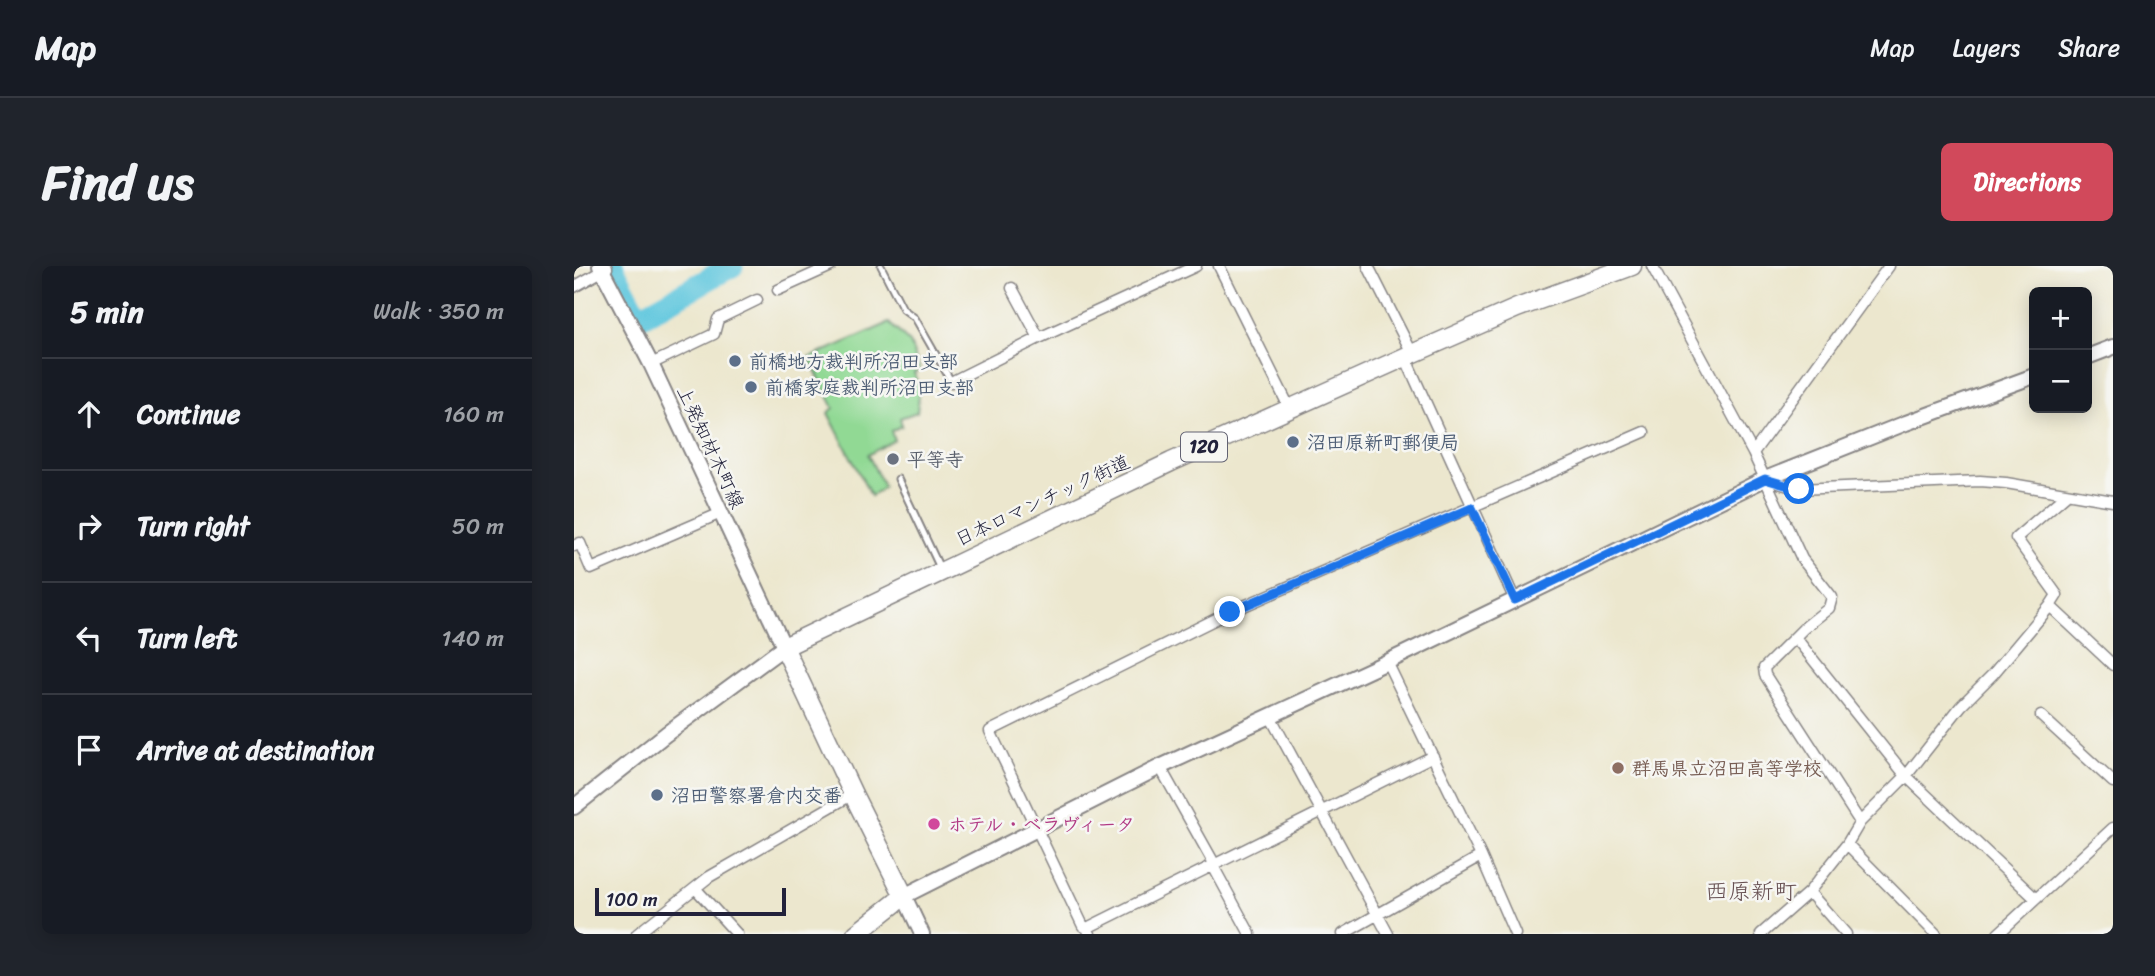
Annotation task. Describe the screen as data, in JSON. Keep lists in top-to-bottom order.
{
  "streets": {
    "highway": ["120", "日本ロマンチック街道"],
    "street": ["上発知材木町線"]
  },
  "crossings": [
    ["上発知材木町線", "日本ロマンチック街道"]
  ],
  "districts": ["西原新町"],
  "places": [
    "前橋地方裁判所沼田支部",
    "前橋家庭裁判所沼田支部",
    "沼田原新町郵便局",
    "平等寺",
    "群馬県立沼田高等学校",
    "沼田警察署倉内交番",
    "ホテル・ベラヴィータ"
  ],
  "scale_bar": "100 m",
  "page": {
    "header": "Map",
    "nav": ["Map", "Layers", "Share"],
    "title": "Find us",
    "buttons": "Directions",
    "heading": ["5 min", "Walk · 350 m"],
    "map_buttons": ["+", "−"],
    "list": [
      ["Continue", "160 m"],
      ["Turn right", "50 m"],
      ["Turn left", "140 m"],
      "Arrive at destination"
    ],
    "scale": "100 m"
  }
}
